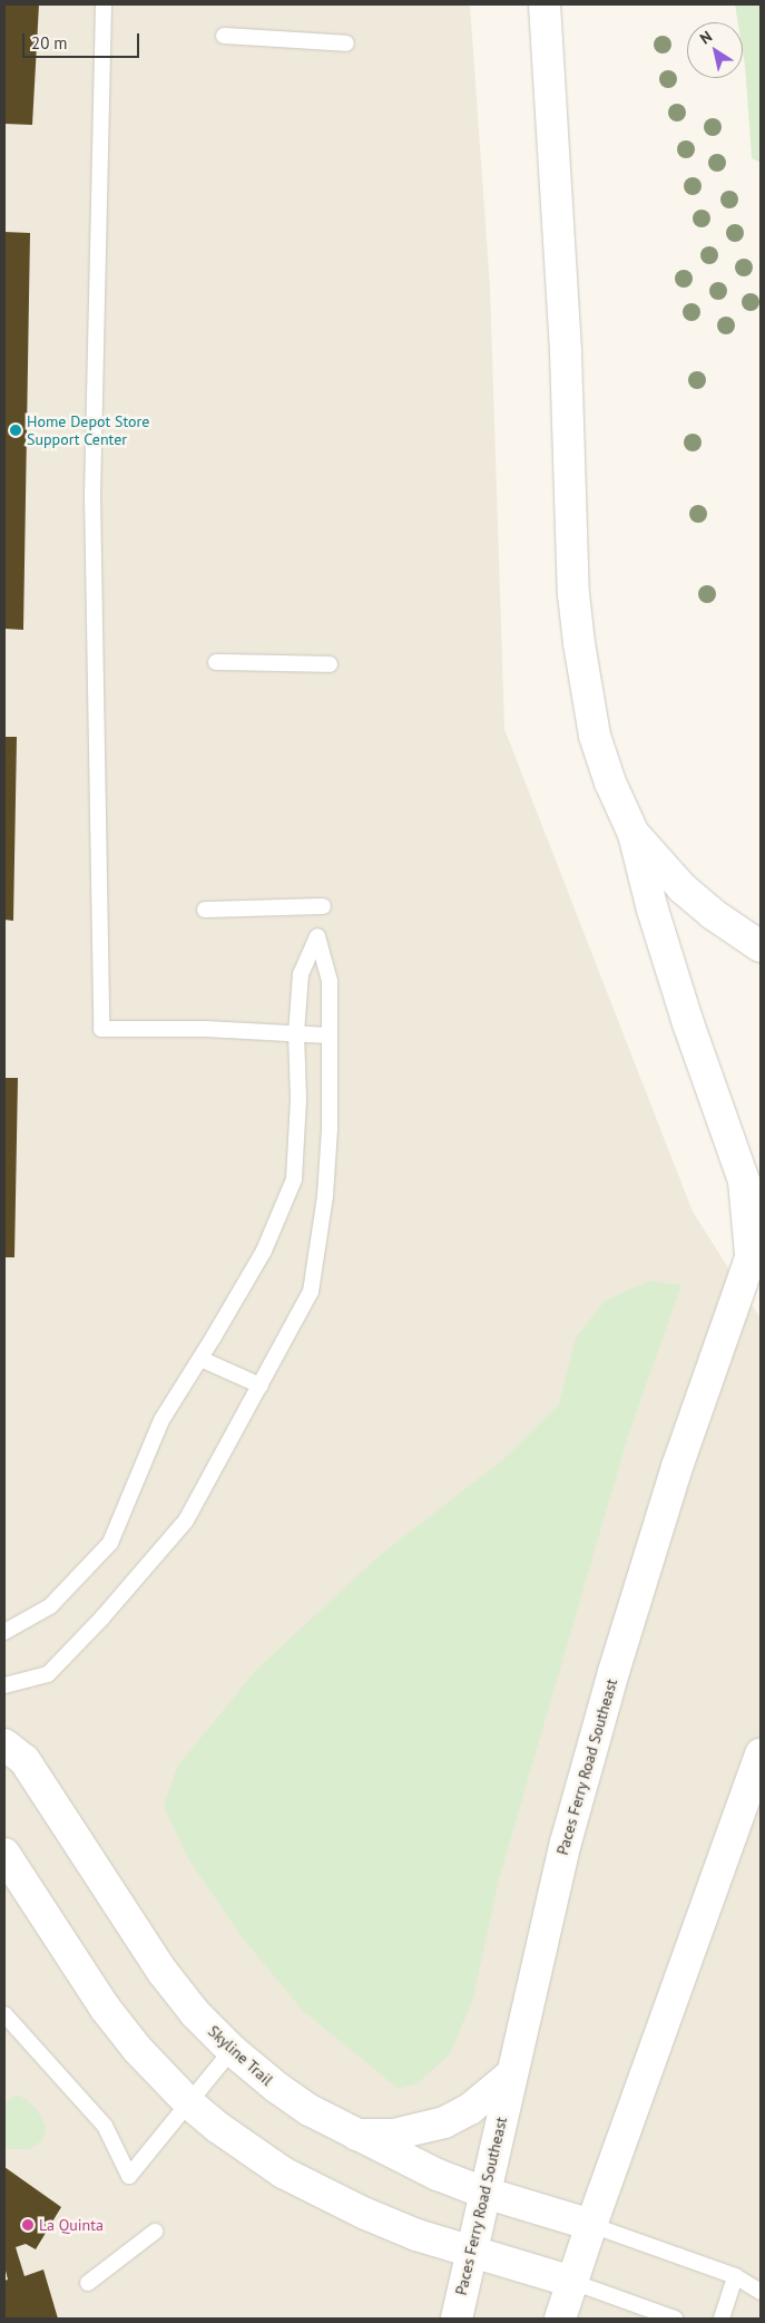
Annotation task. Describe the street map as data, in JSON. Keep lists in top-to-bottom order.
{
  "streets": {
    "main road": ["Paces Ferry Road Southeast", "Skyline Trail"]
  },
  "crossings": [
    ["Paces Ferry Road Southeast", "Skyline Trail"]
  ],
  "places": ["Home Depot Store Support Center", "La Quinta"],
  "scale_bar": "20 m",
  "north": "top left"
}
